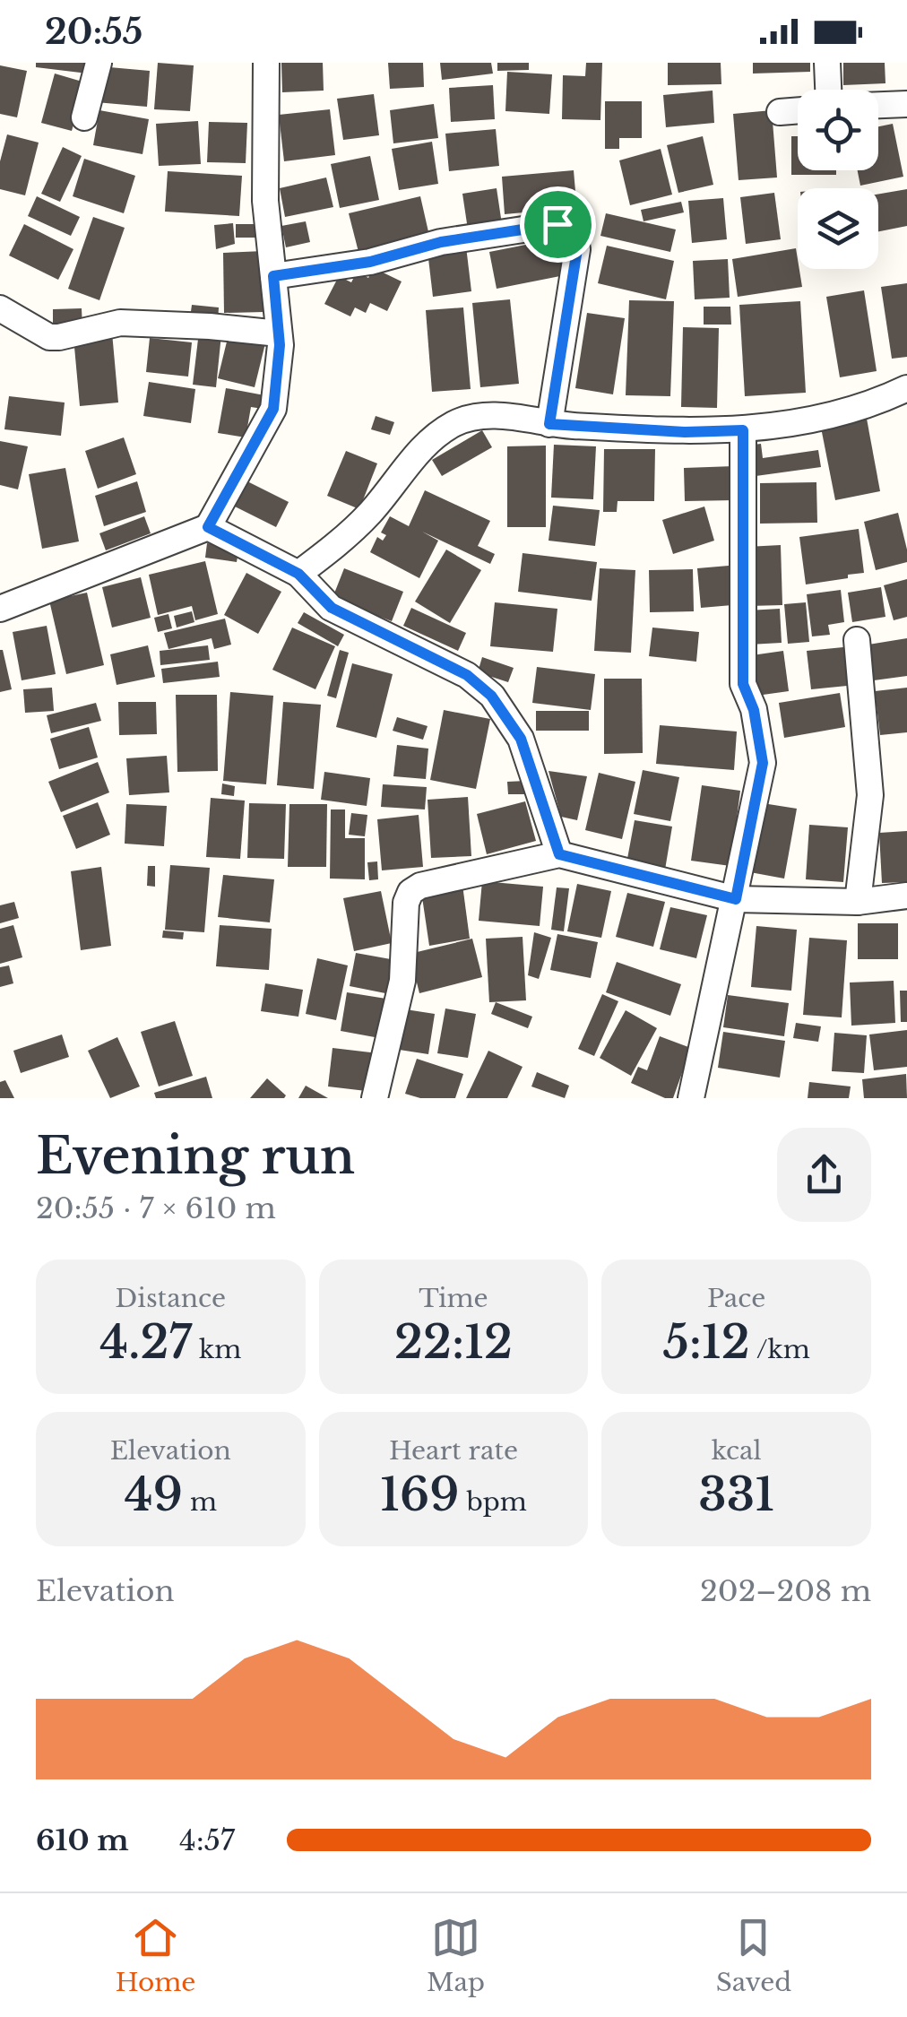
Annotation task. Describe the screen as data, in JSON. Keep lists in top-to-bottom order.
{
  "page": {
    "status": "20:55",
    "heading": ["Evening run", "20:55 · 7 × 610 m"],
    "stats": [
      ["Distance", "4.27 km"],
      ["Time", "22:12"],
      ["Pace", "5:12 /km"],
      ["Elevation", "49 m"],
      ["Heart rate", "169 bpm"],
      ["kcal", "331"]
    ],
    "chart": ["Elevation", "202–208 m"],
    "list": [
      {
        "name": "610 m",
        "note": "4:57"
      }
    ],
    "tabs": ["Home", "Map", "Saved"]
  }
}
